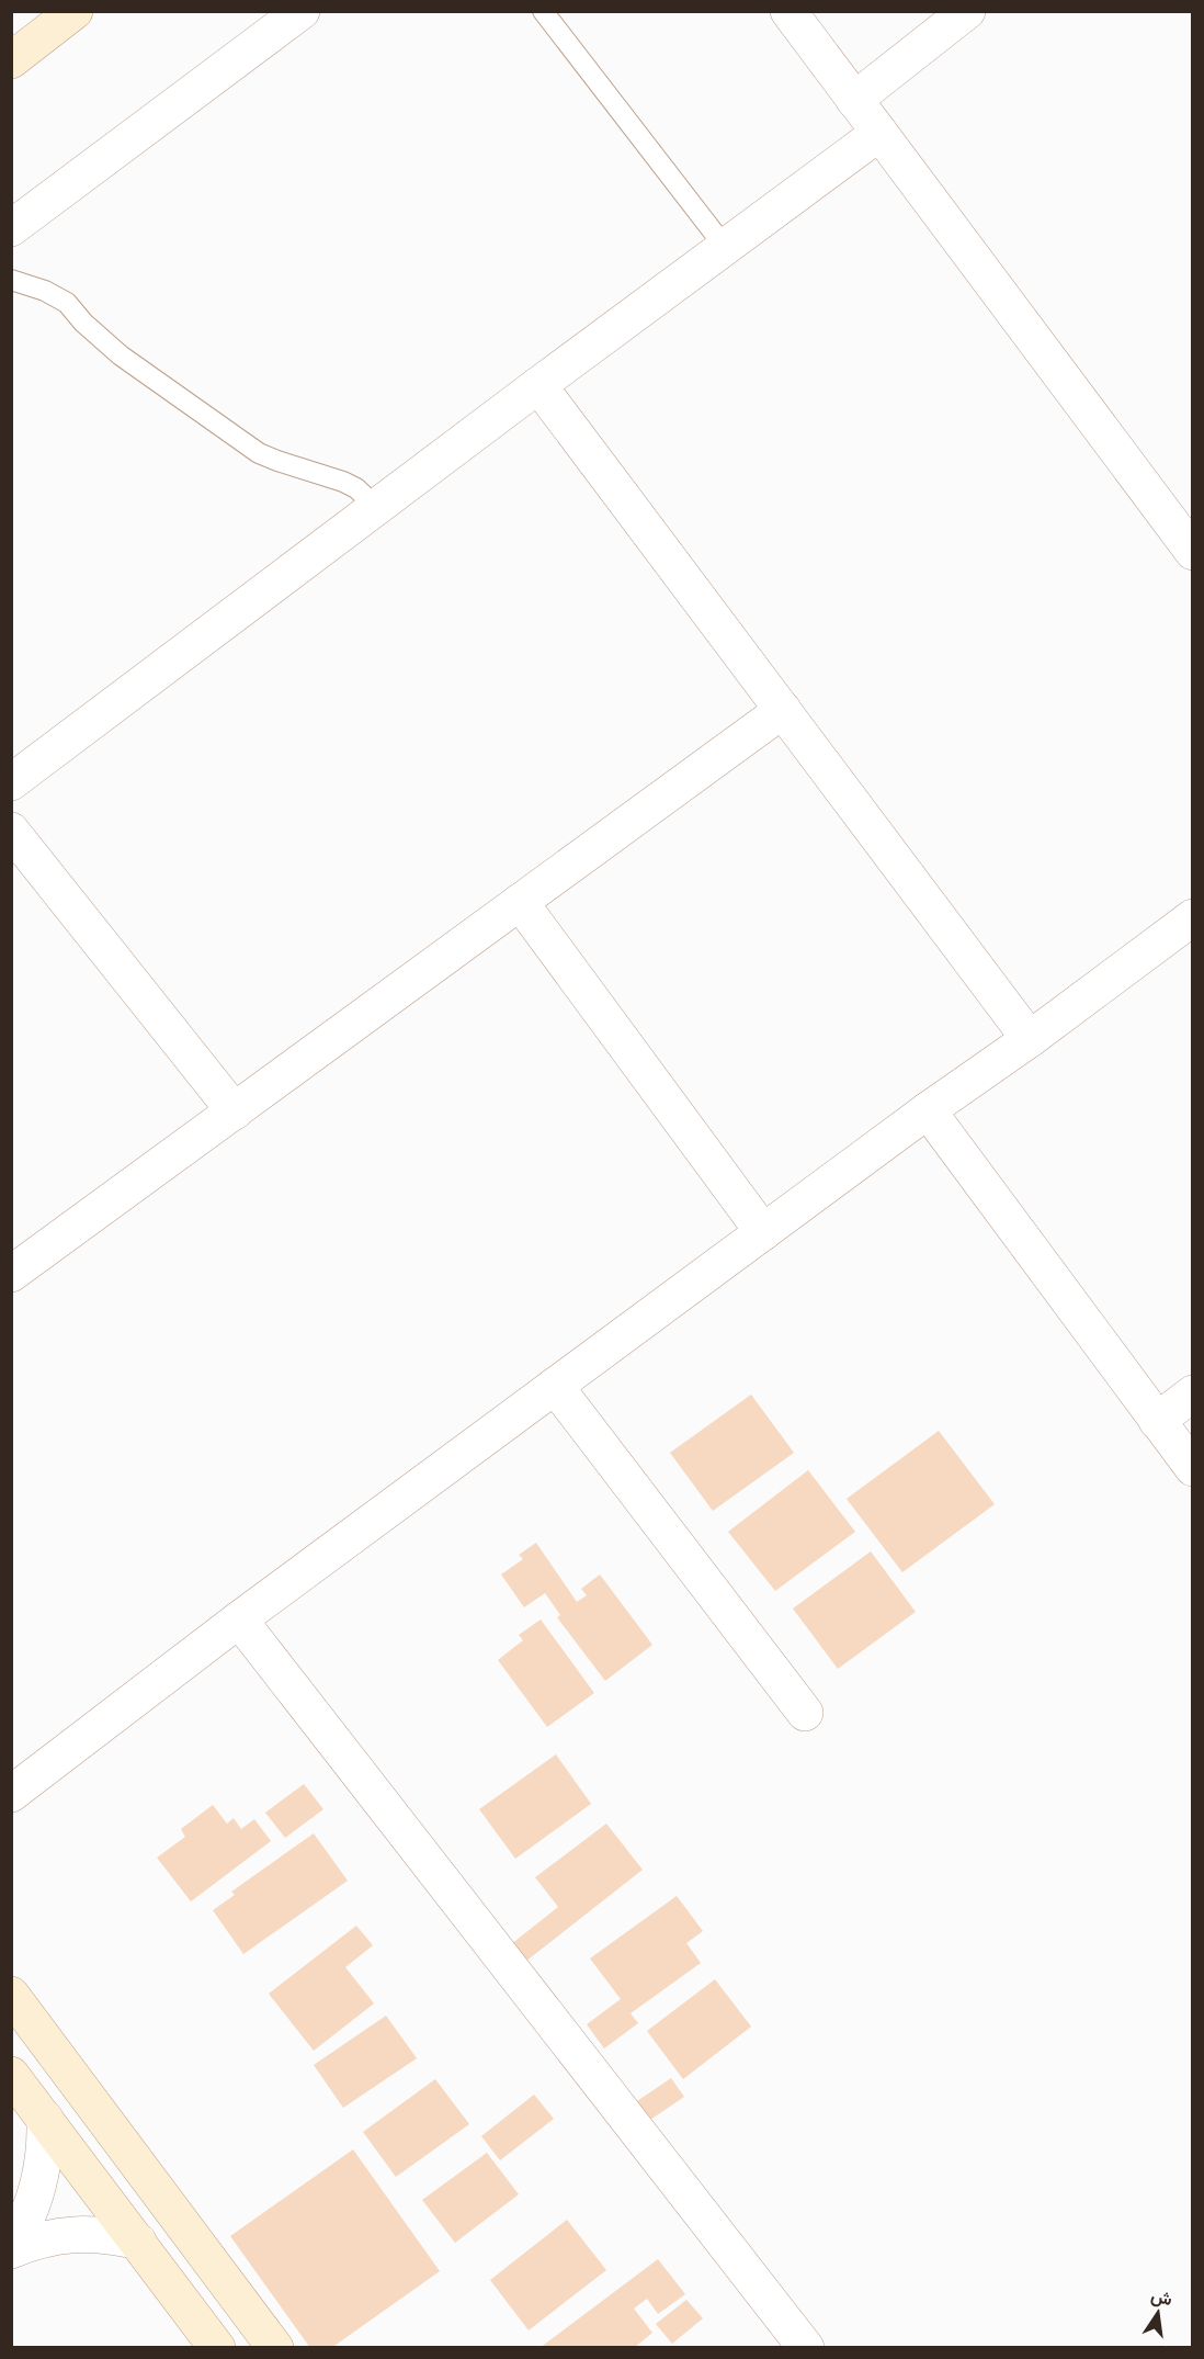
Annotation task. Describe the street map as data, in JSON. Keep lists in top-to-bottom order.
{
  "north": "top"
}
